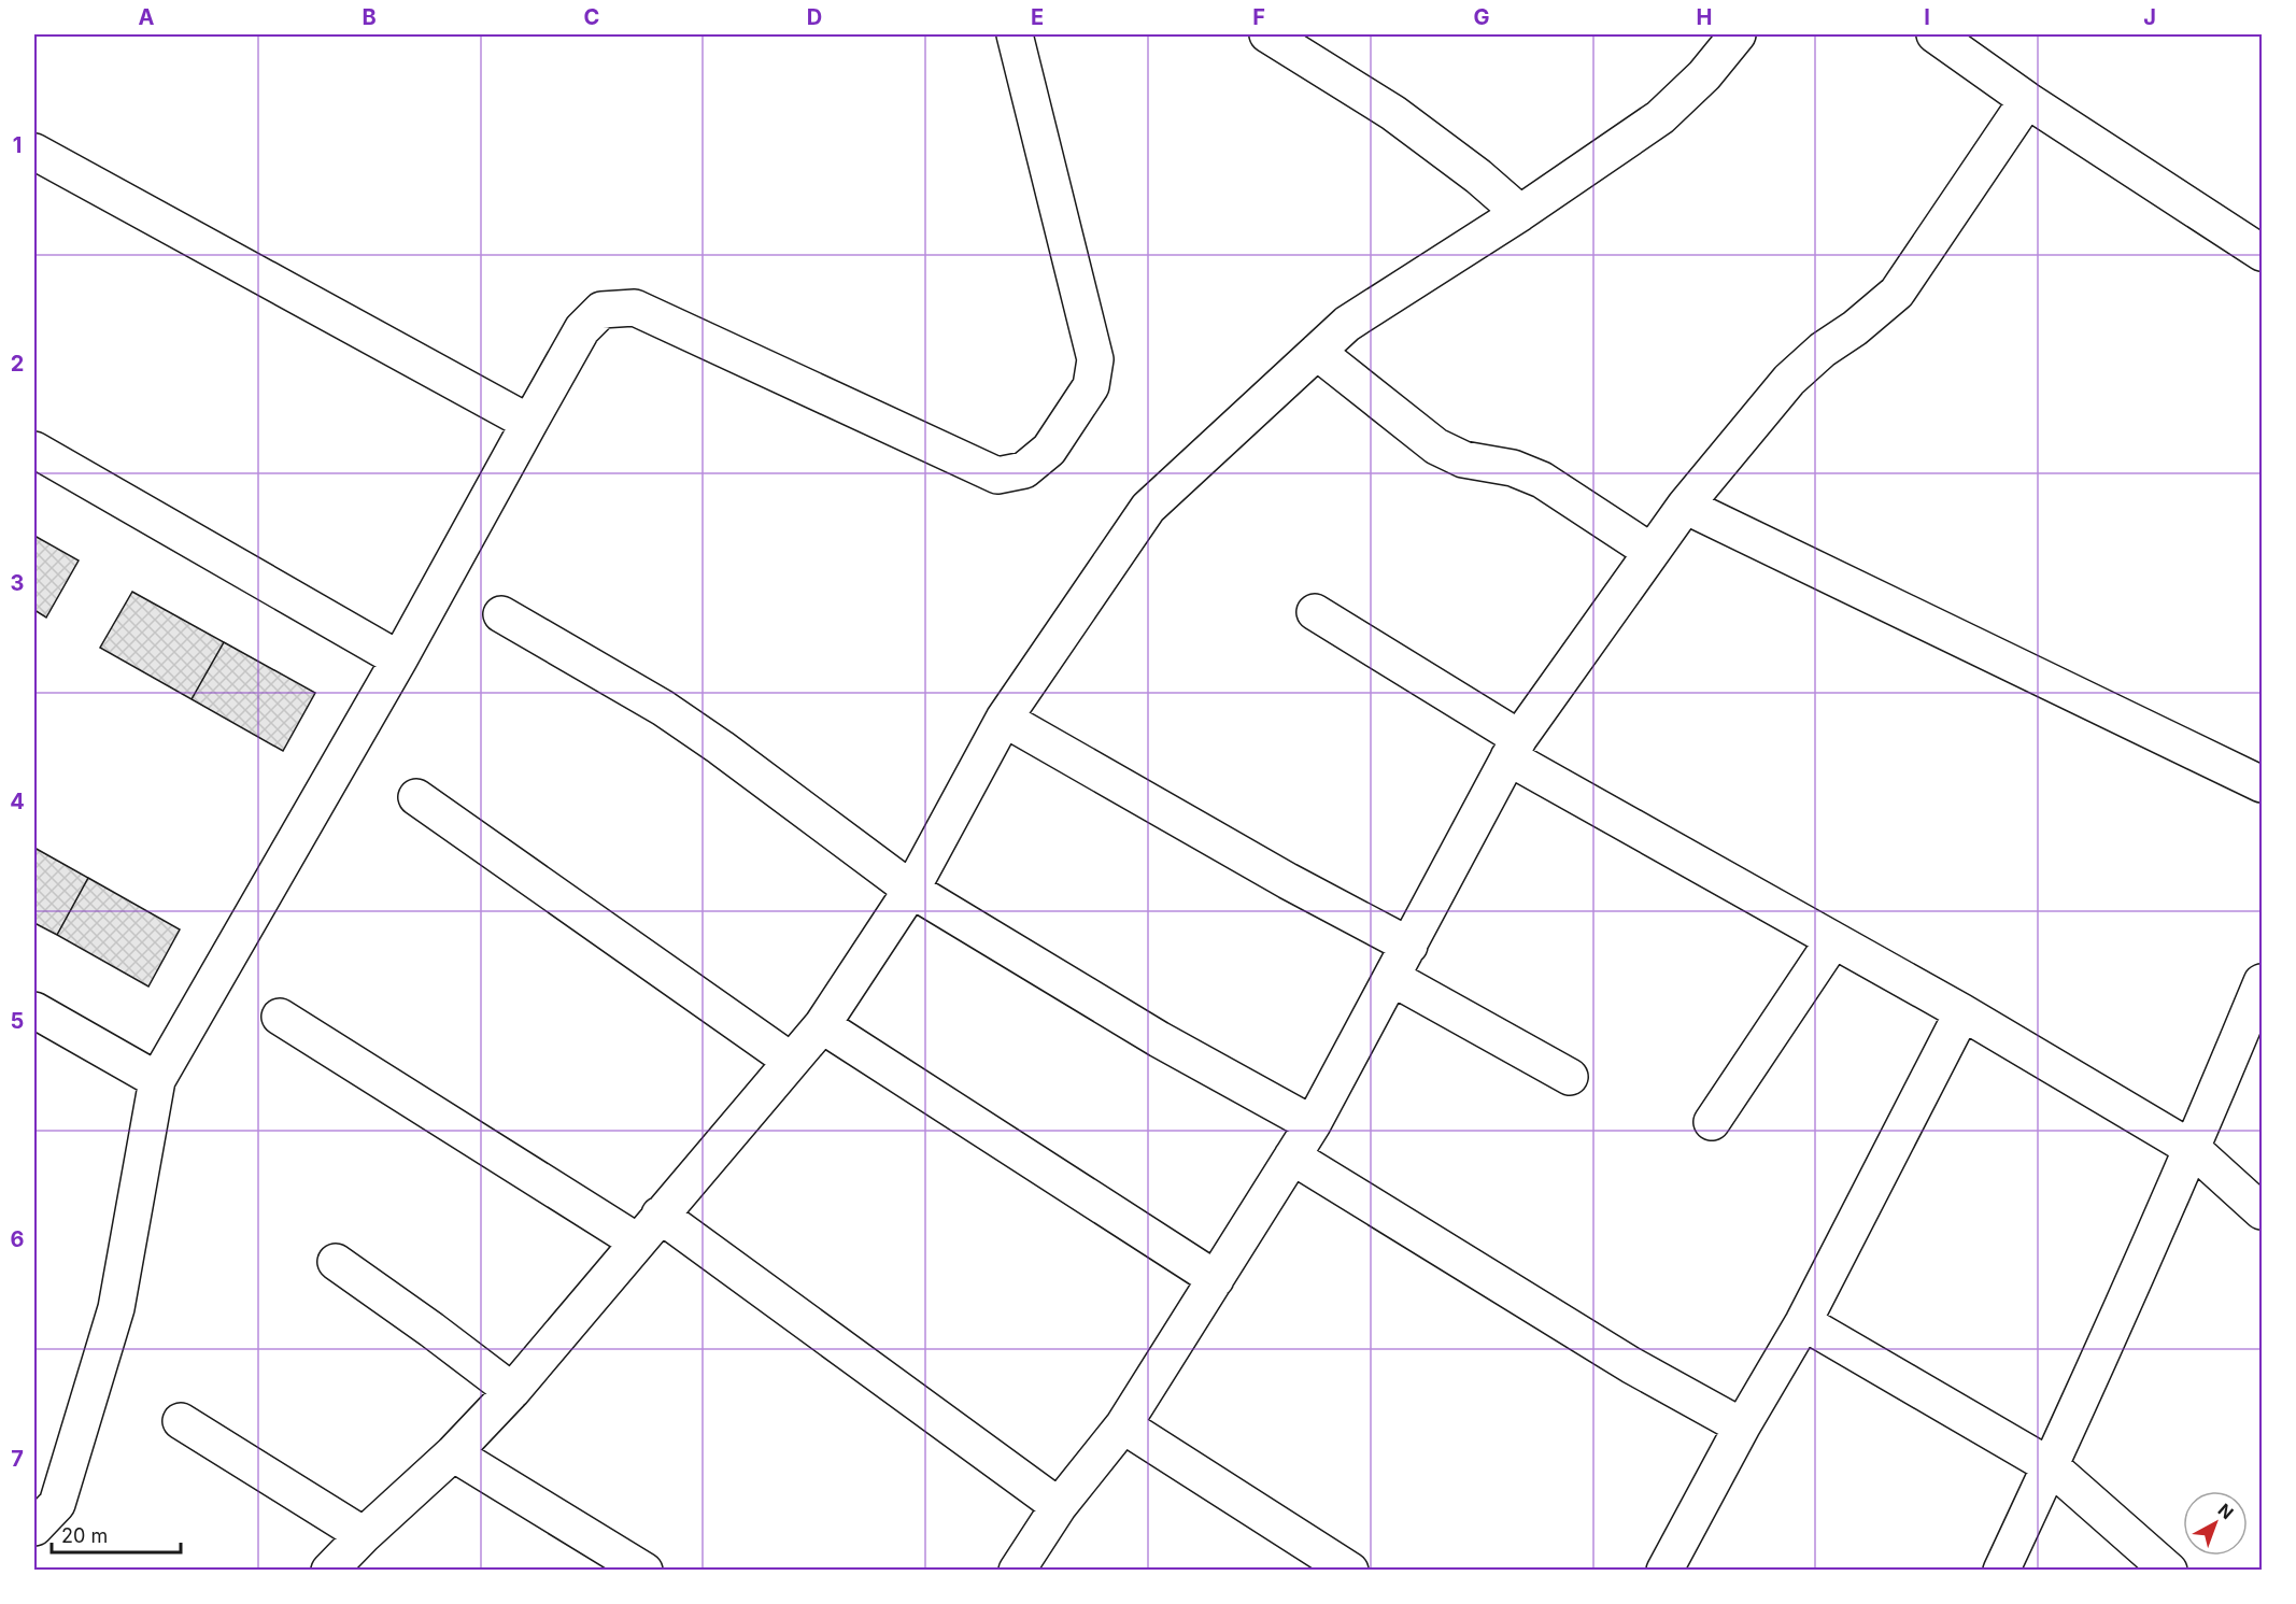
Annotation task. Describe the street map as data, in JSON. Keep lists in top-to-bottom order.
{
  "scale_bar": "20 m",
  "north": "top right",
  "grid": {
    "columns": [
      "A",
      "B",
      "C",
      "D",
      "E",
      "F",
      "G",
      "H",
      "I",
      "J"
    ],
    "rows": [
      "1",
      "2",
      "3",
      "4",
      "5",
      "6",
      "7"
    ]
  }
}
